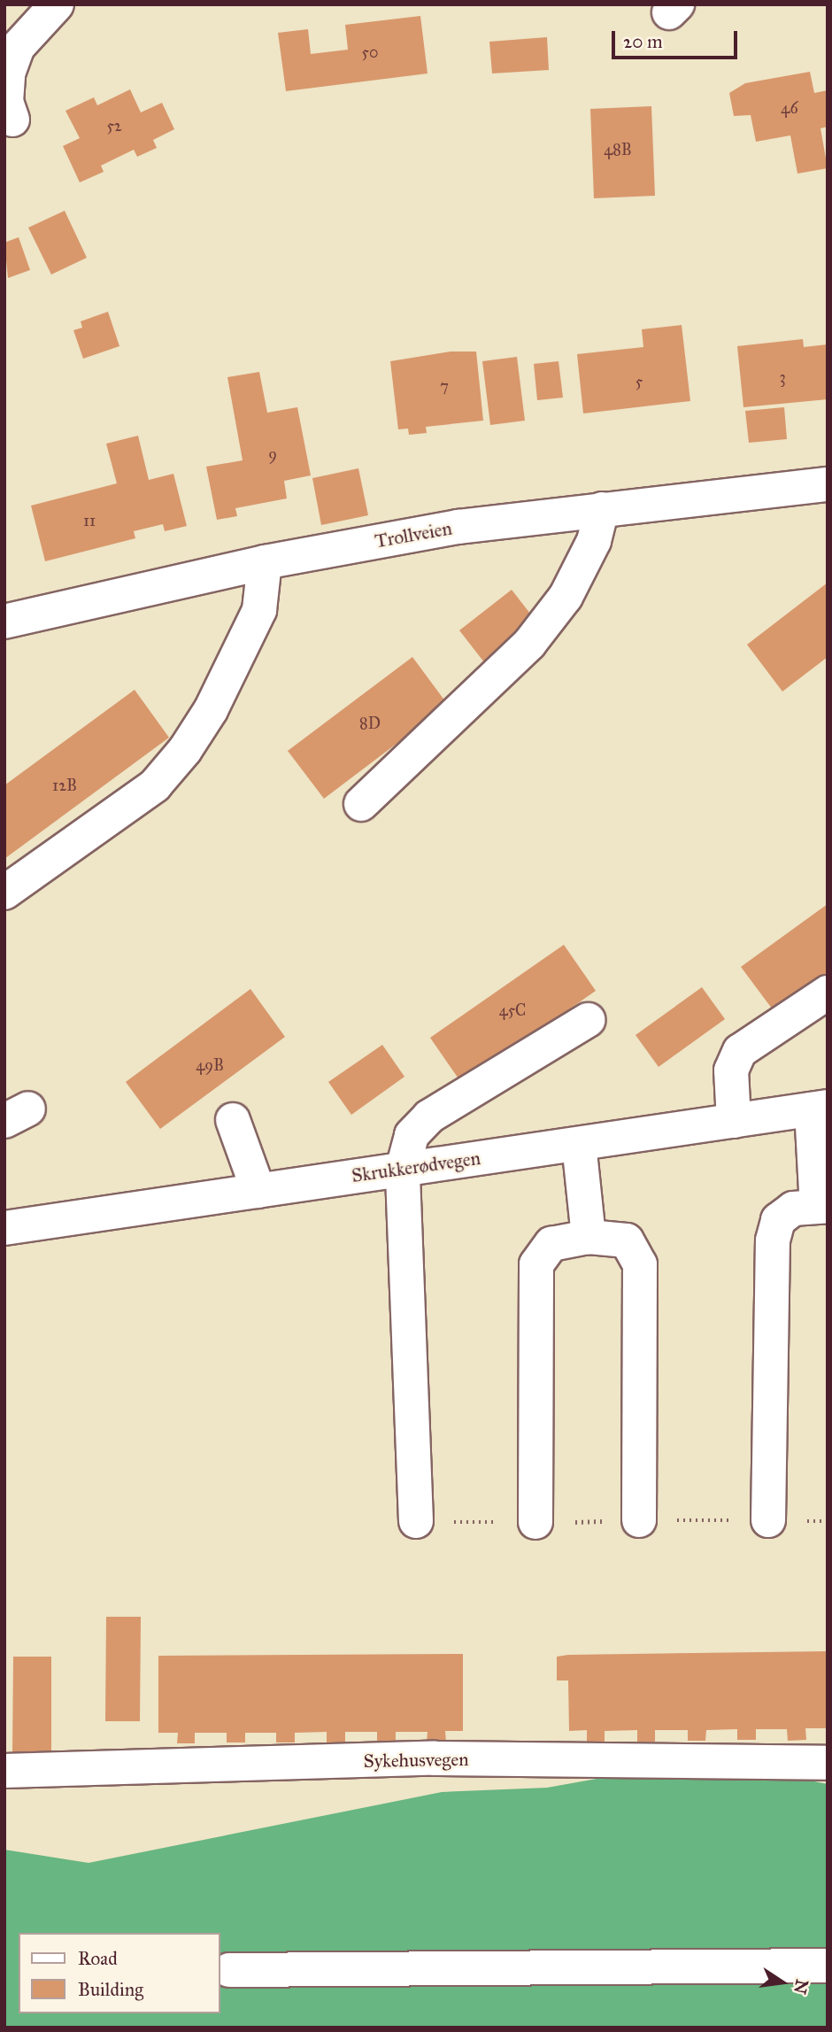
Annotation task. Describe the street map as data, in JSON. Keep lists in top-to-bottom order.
{
  "streets": {
    "street": ["Trollveien", "Skrukkerødvegen", "Sykehusvegen"]
  },
  "house_numbers": [
    "50",
    "46",
    "52",
    "48B",
    "3",
    "5",
    "7",
    "9",
    "11",
    "8D",
    "12B",
    "45C",
    "49B"
  ],
  "legend": ["Road", "Building"],
  "scale_bar": "20 m",
  "north": "right"
}
